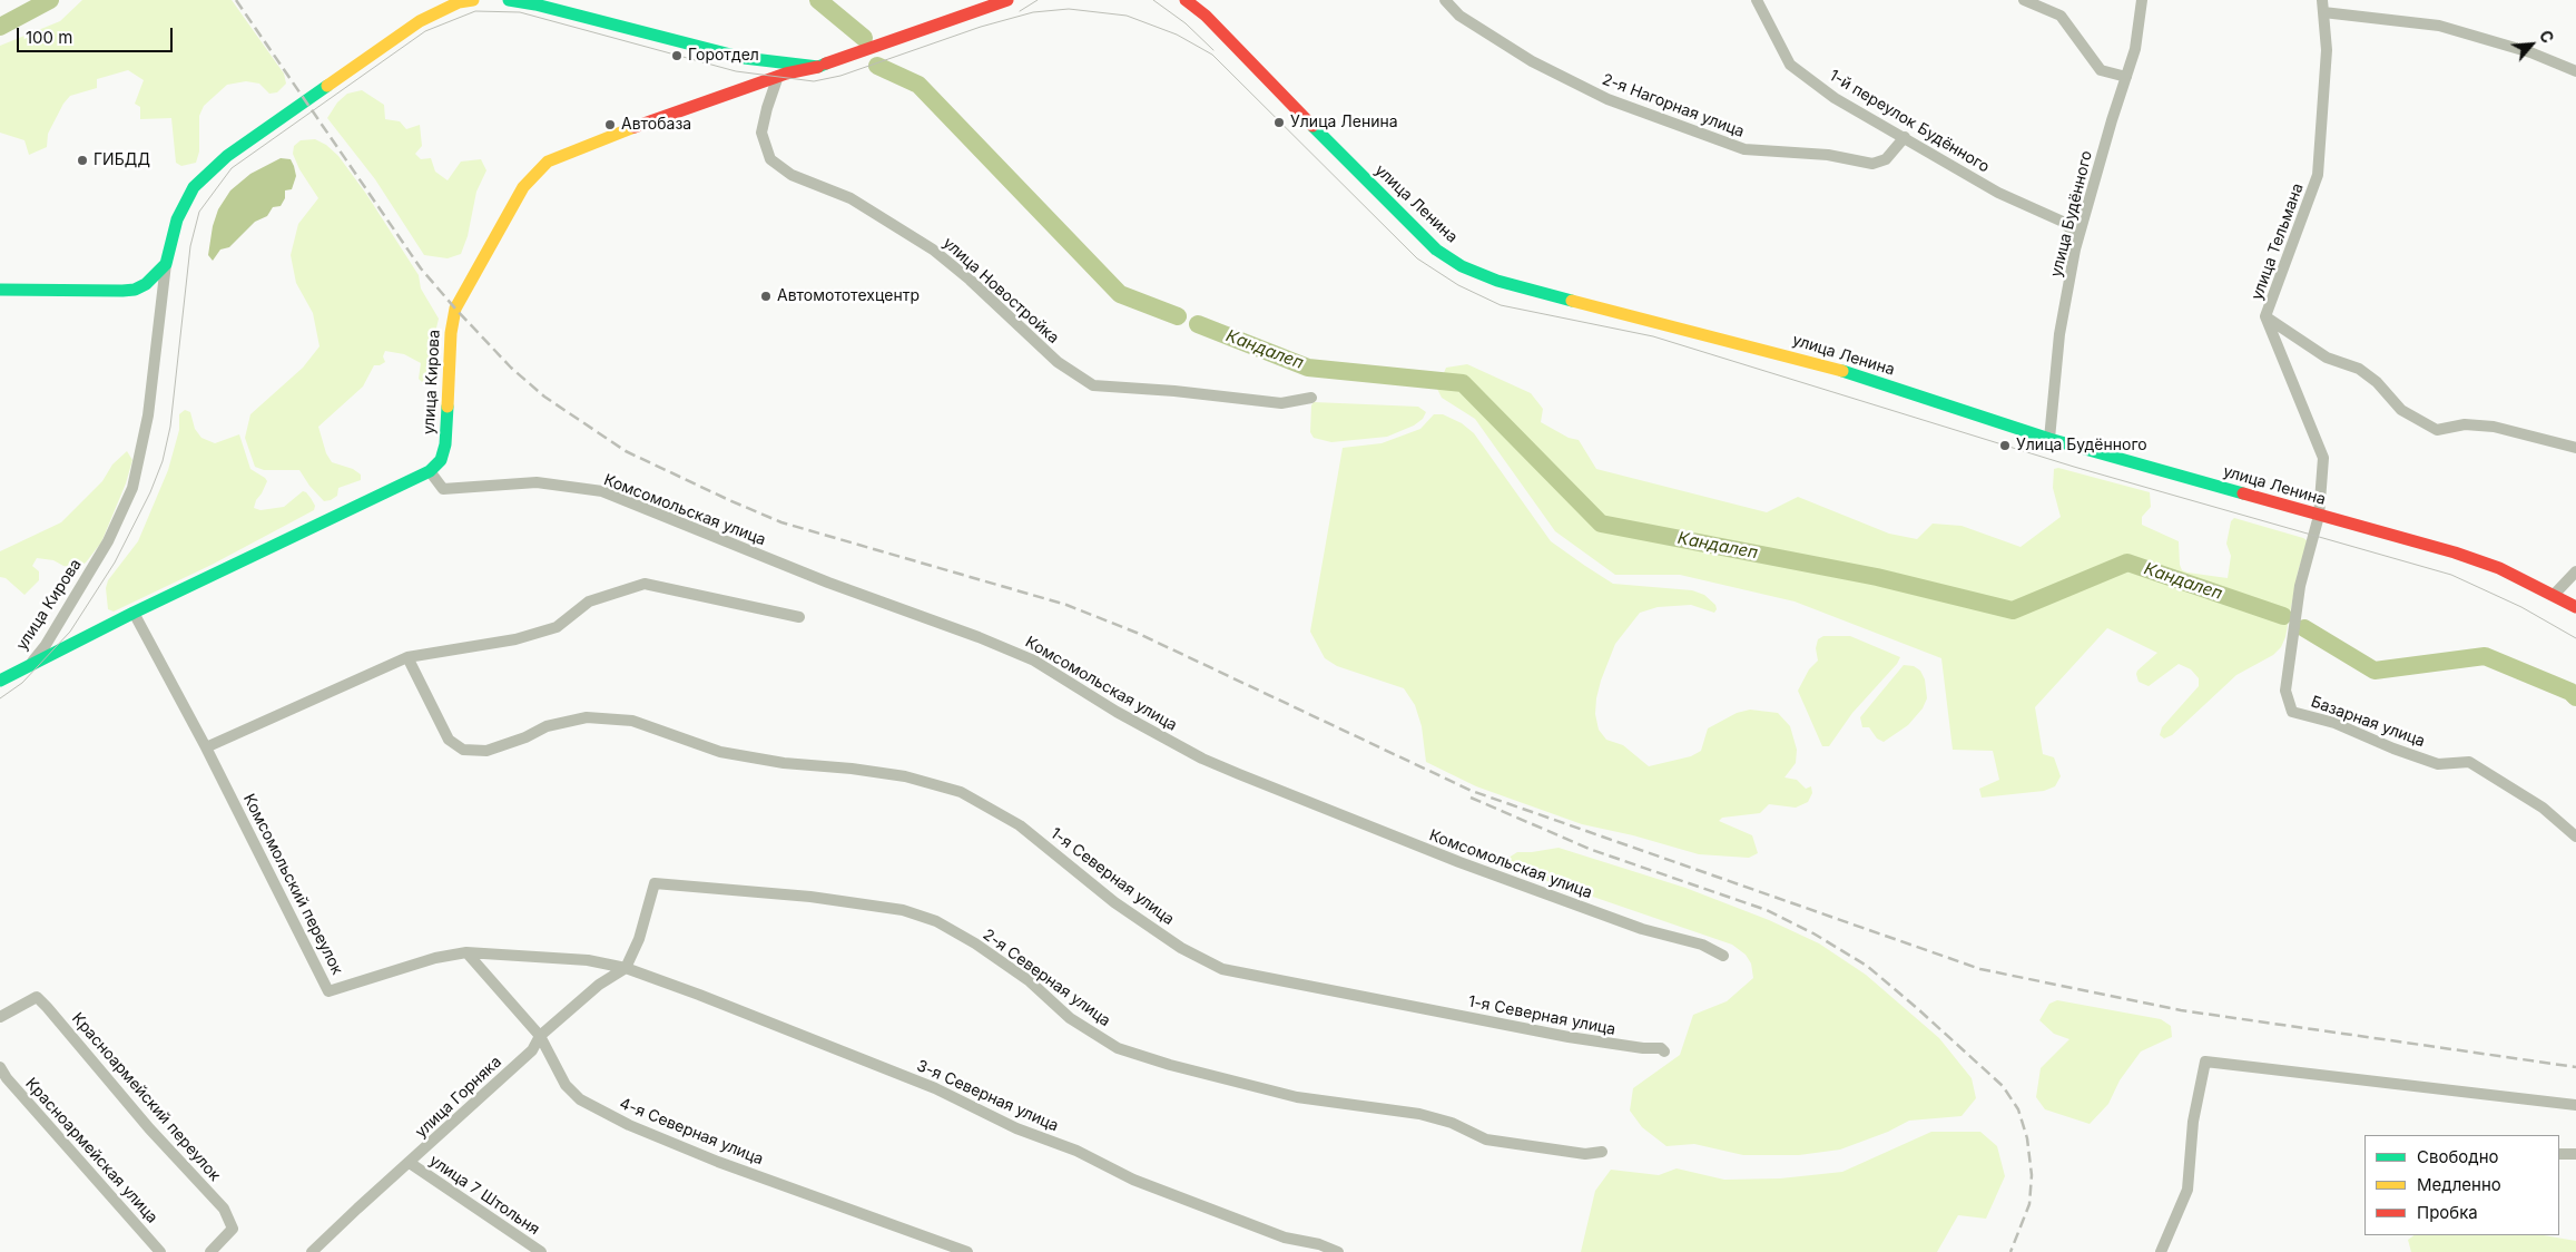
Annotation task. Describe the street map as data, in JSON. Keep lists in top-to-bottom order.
{
  "streets": {
    "main road": ["улица Ленина", "улица Кирова"],
    "street": [
      "2-я Нагорная улица",
      "1-й переулок Будённого",
      "улица Будённого",
      "улица Тельмана",
      "улица Новостройка",
      "Комсомольская улица",
      "Базарная улица",
      "1-я Северная улица",
      "Комсомольский переулок",
      "2-я Северная улица",
      "3-я Северная улица",
      "Красноармейский переулок",
      "улица Горняка",
      "4-я Северная улица",
      "Красноармейская улица",
      "улица 7 Штольня"
    ]
  },
  "crossings": [
    ["2-я Нагорная улица", "1-й переулок Будённого"],
    ["1-й переулок Будённого", "улица Будённого"],
    ["улица Ленина", "улица Будённого"],
    ["улица Ленина", "улица Тельмана"],
    ["улица Ленина", "Базарная улица"],
    ["улица Тельмана", "Базарная улица"],
    ["улица Новостройка", "улица Кирова"],
    ["улица Кирова", "Комсомольская улица"],
    ["улица Кирова", "Комсомольский переулок"],
    ["Комсомольский переулок", "2-я Северная улица"],
    ["Комсомольский переулок", "3-я Северная улица"],
    ["Комсомольский переулок", "улица Горняка"],
    ["Комсомольский переулок", "4-я Северная улица"],
    ["2-я Северная улица", "3-я Северная улица"],
    ["2-я Северная улица", "улица Горняка"],
    ["3-я Северная улица", "улица Горняка"],
    ["улица Горняка", "4-я Северная улица"],
    ["улица Горняка", "улица 7 Штольня"]
  ],
  "water": ["Кандалеп"],
  "places": [
    "Горотдел",
    "Улица Ленина",
    "Автобаза",
    "ГИБДД",
    "Автомототехцентр",
    "Улица Будённого"
  ],
  "legend": ["Свободно", "Медленно", "Пробка"],
  "scale_bar": "100 m",
  "north": "top right"
}
